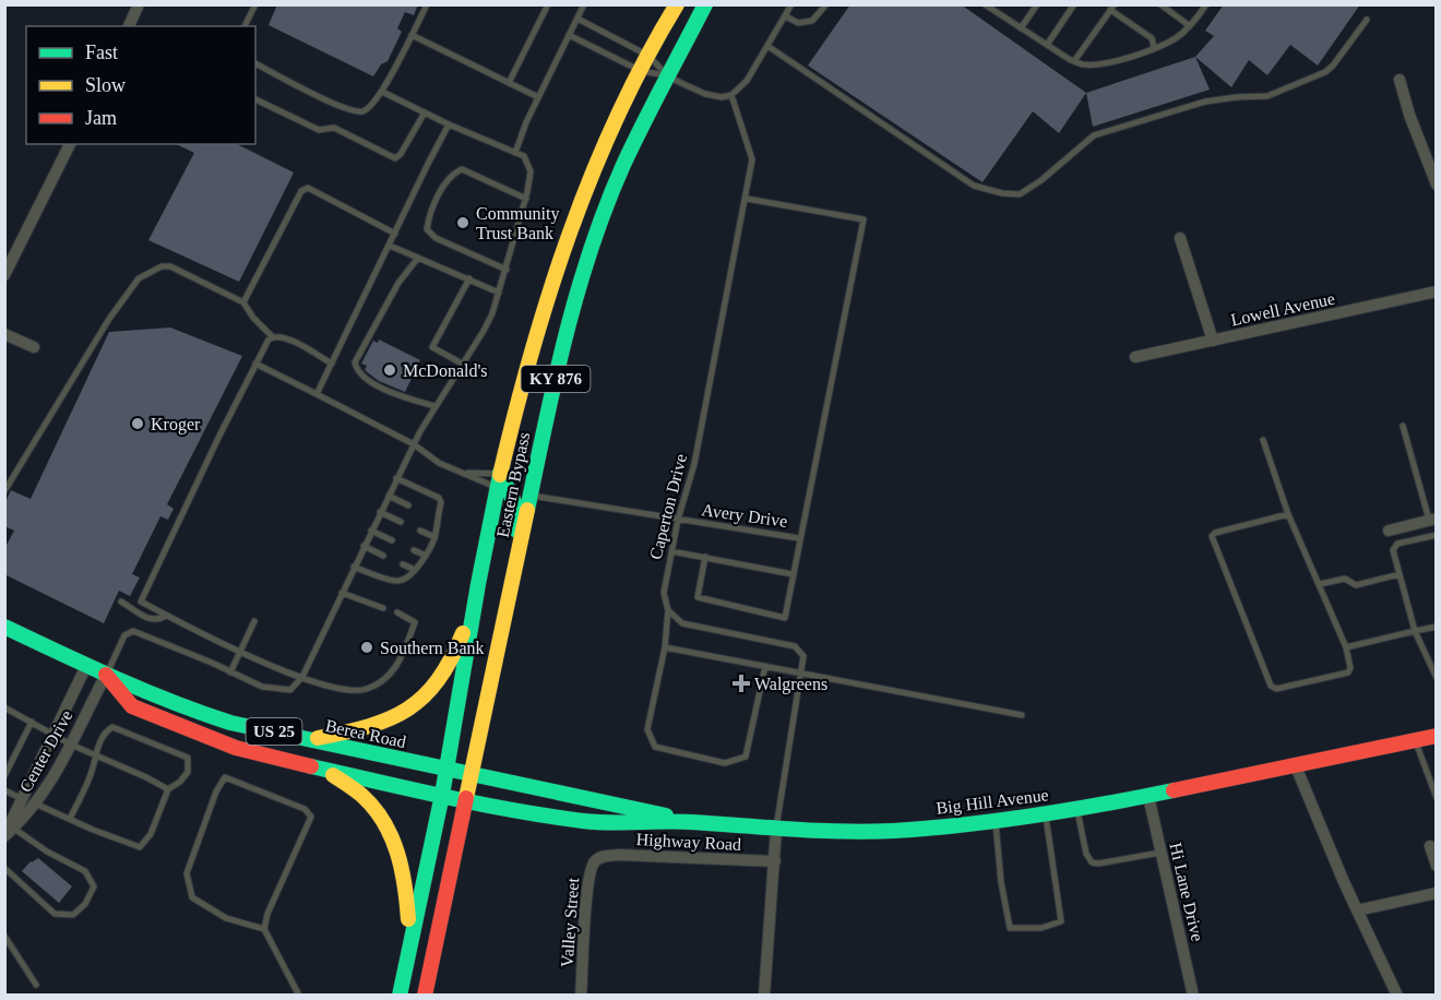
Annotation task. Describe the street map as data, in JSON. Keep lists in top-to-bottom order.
{
  "streets": {
    "main road": [
      "KY 876",
      "Eastern Bypass",
      "US 25",
      "Berea Road",
      "Big Hill Avenue"
    ],
    "street": [
      "Lowell Avenue",
      "Center Drive",
      "Highway Road",
      "Hi Lane Drive",
      "Valley Street"
    ],
    "lane": ["Caperton Drive", "Avery Drive"]
  },
  "crossings": [
    ["Eastern Bypass", "Avery Drive"],
    ["Eastern Bypass", "Berea Road"],
    ["Eastern Bypass", "Big Hill Avenue"],
    ["Caperton Drive", "Avery Drive"],
    ["Berea Road", "Center Drive"],
    ["Berea Road", "Big Hill Avenue"],
    ["Big Hill Avenue", "Hi Lane Drive"],
    ["Highway Road", "Valley Street"]
  ],
  "places": {
    "other": [
      "Community Trust Bank",
      "McDonald's",
      "Kroger",
      "Southern Bank"
    ],
    "health": ["Walgreens"]
  },
  "legend": ["Fast", "Slow", "Jam"]
}
